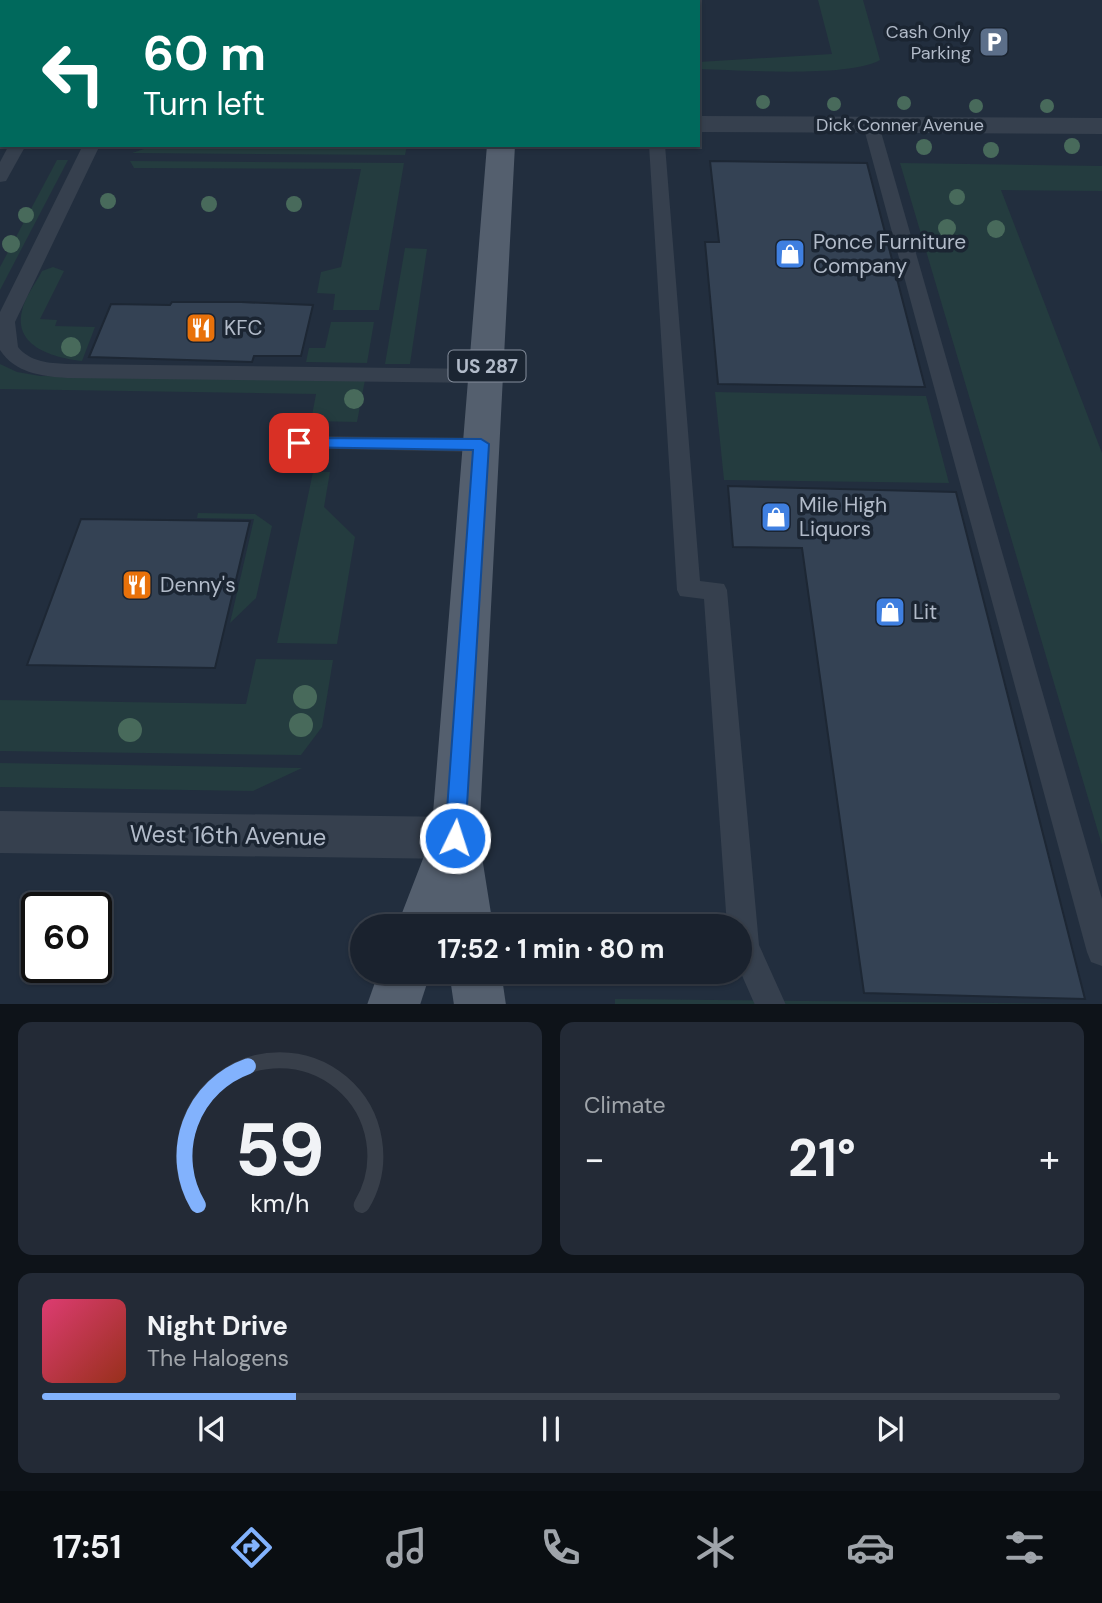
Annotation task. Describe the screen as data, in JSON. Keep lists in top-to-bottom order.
{
  "streets": {
    "main road": ["US 287"],
    "street": ["Dick Conner Avenue", "West 16th Avenue"]
  },
  "crossings": [
    ["US 287", "West 16th Avenue"]
  ],
  "places": {
    "parking": ["Cash Only Parking"],
    "shop": ["Ponce Furniture Company", "Mile High Liquors", "Lit"],
    "restaurant": ["KFC", "Denny's"]
  },
  "page": {
    "turn": ["60 m", "Turn left"],
    "limit": "60",
    "trip": "17:52 · 1 min · 80 m",
    "tile": "Climate",
    "heat": ["−", "21°", "+"],
    "song": ["Night Drive", "The Halogens"],
    "tabs": "17:51",
    "gauge": ["59", "km/h"]
  }
}
